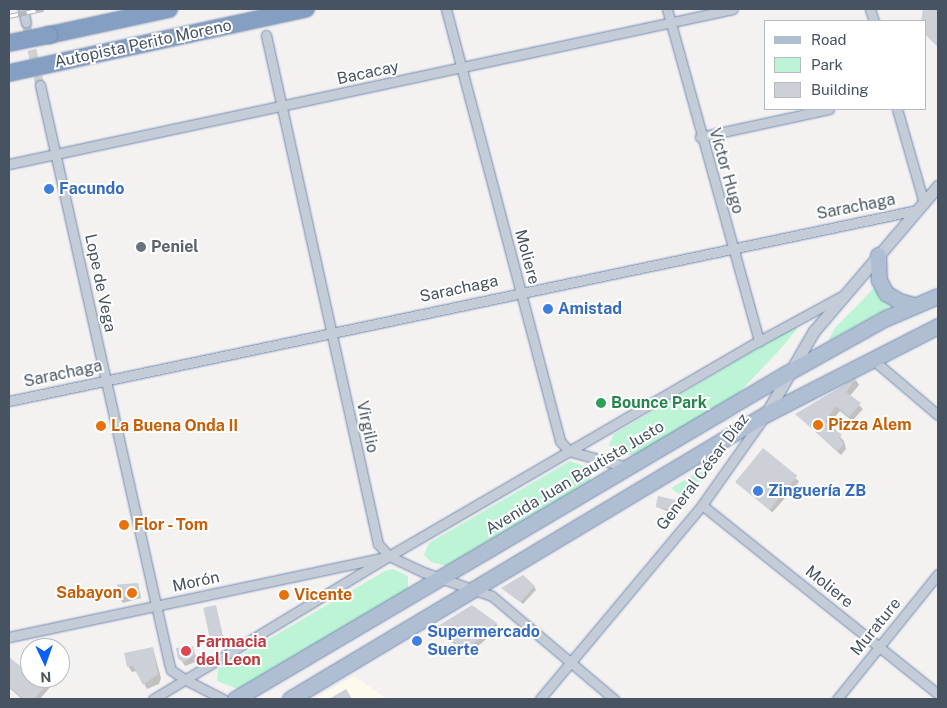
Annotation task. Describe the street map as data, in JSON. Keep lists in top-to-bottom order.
{
  "streets": {
    "highway": ["Autopista Perito Moreno"],
    "main road": ["Avenida Juan Bautista Justo"],
    "street": [
      "Bacacay",
      "Víctor Hugo",
      "Sarachaga",
      "Moliere",
      "Lope de Vega",
      "Virgilio",
      "General César Díaz",
      "Morón",
      "Murature"
    ]
  },
  "crossings": [
    ["Bacacay", "Víctor Hugo"],
    ["Bacacay", "Moliere"],
    ["Bacacay", "Lope de Vega"],
    ["Bacacay", "Virgilio"],
    ["Víctor Hugo", "Sarachaga"],
    ["Víctor Hugo", "Avenida Juan Bautista Justo"],
    ["Sarachaga", "Moliere"],
    ["Sarachaga", "Lope de Vega"],
    ["Sarachaga", "Virgilio"],
    ["Sarachaga", "General César Díaz"],
    ["Moliere", "General César Díaz"],
    ["Moliere", "Avenida Juan Bautista Justo"],
    ["Moliere", "Murature"],
    ["Lope de Vega", "Avenida Juan Bautista Justo"],
    ["Lope de Vega", "Morón"],
    ["Virgilio", "Avenida Juan Bautista Justo"],
    ["Virgilio", "Morón"],
    ["General César Díaz", "Avenida Juan Bautista Justo"],
    ["Avenida Juan Bautista Justo", "Morón"]
  ],
  "places": [
    "Facundo",
    "Peniel",
    "Amistad",
    "Bounce Park",
    "Pizza Alem",
    "La Buena Onda II",
    "Zinguería ZB",
    "Flor - Tom",
    "Sabayon",
    "Vicente",
    "Supermercado Suerte",
    "Farmacia del Leon"
  ],
  "legend": ["Road", "Park", "Building"],
  "north": "bottom"
}
